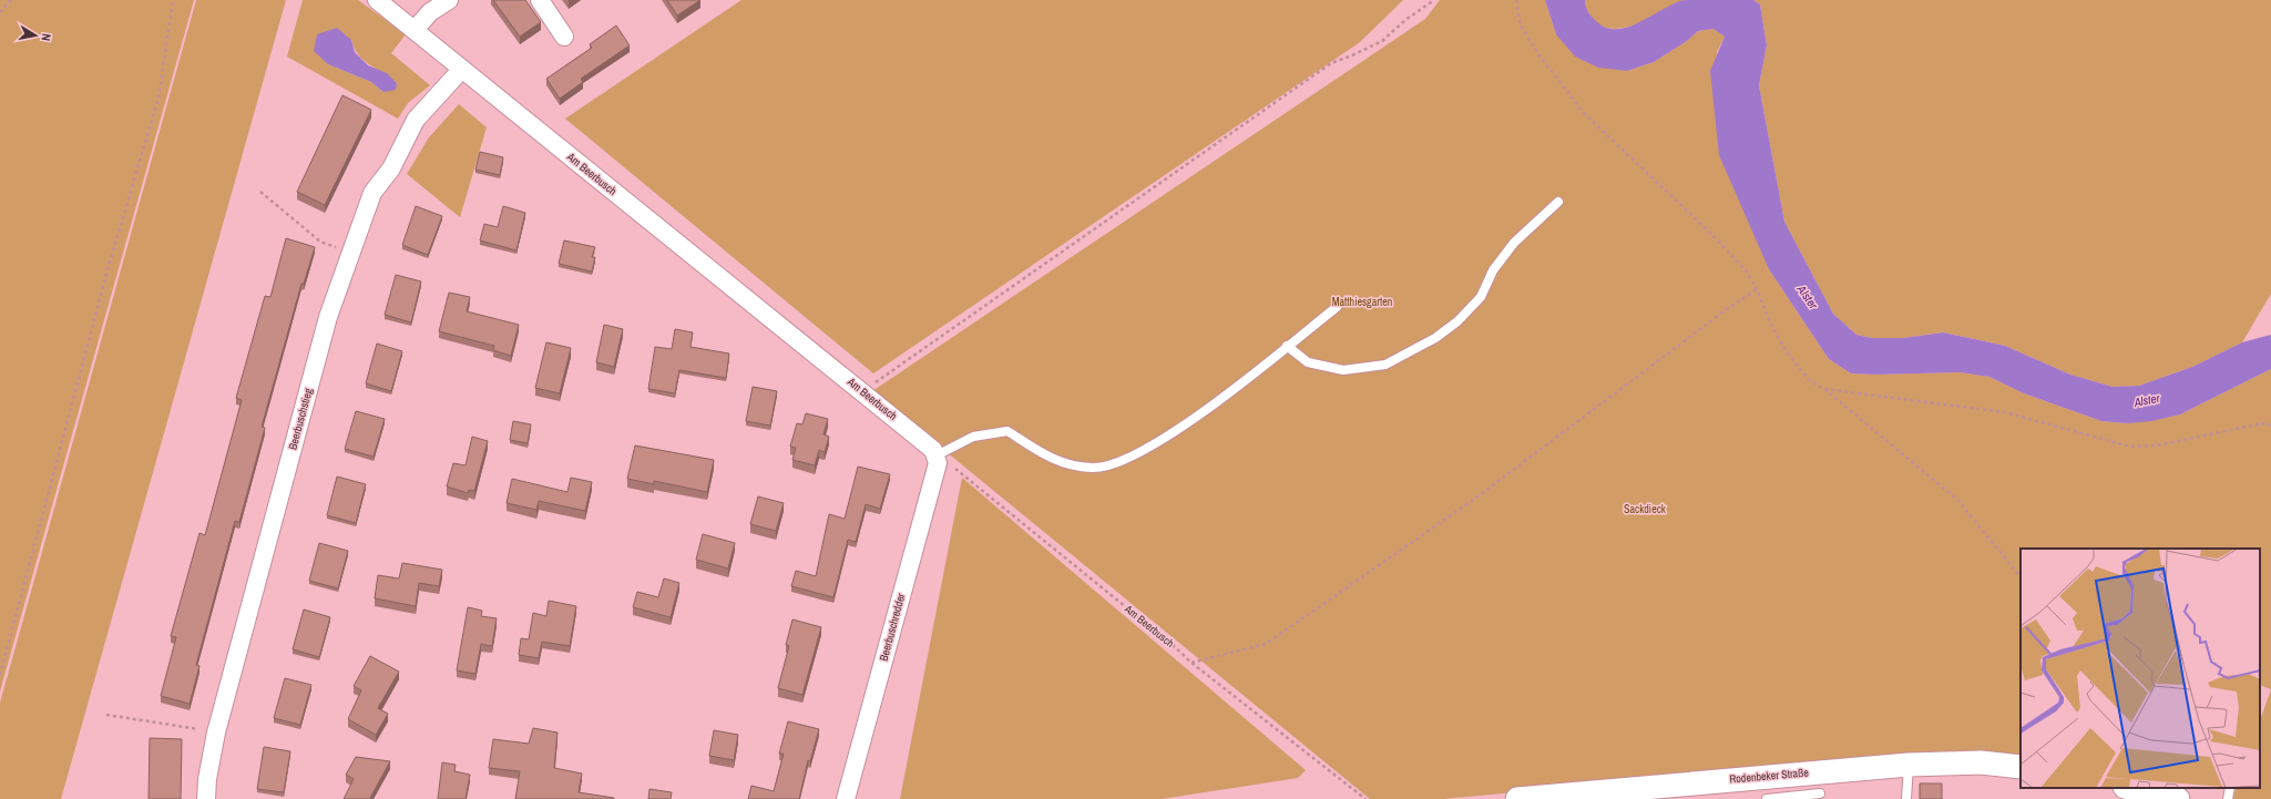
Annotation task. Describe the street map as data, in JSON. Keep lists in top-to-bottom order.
{
  "streets": {
    "street": [
      "Am Beerbusch",
      "Beerbuschstieg",
      "Beerbuschredder",
      "Rodenbeker Straße"
    ]
  },
  "crossings": [
    ["Am Beerbusch", "Beerbuschstieg"],
    ["Am Beerbusch", "Beerbuschredder"]
  ],
  "water": ["Alster"],
  "parks": ["Matthiesgarten", "Sackdieck"],
  "north": "right"
}
